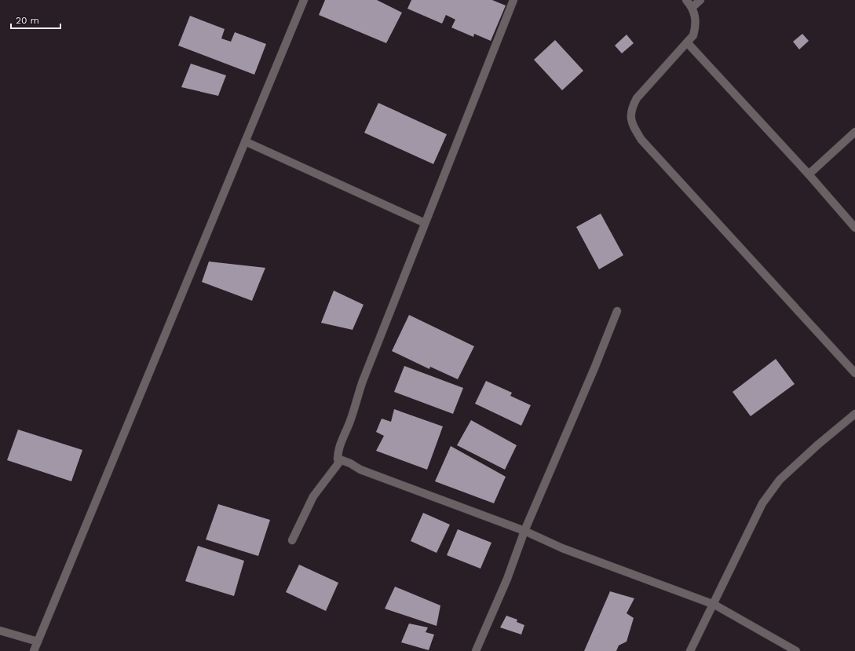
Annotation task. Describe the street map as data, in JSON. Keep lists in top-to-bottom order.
{
  "scale_bar": "20 m"
}
